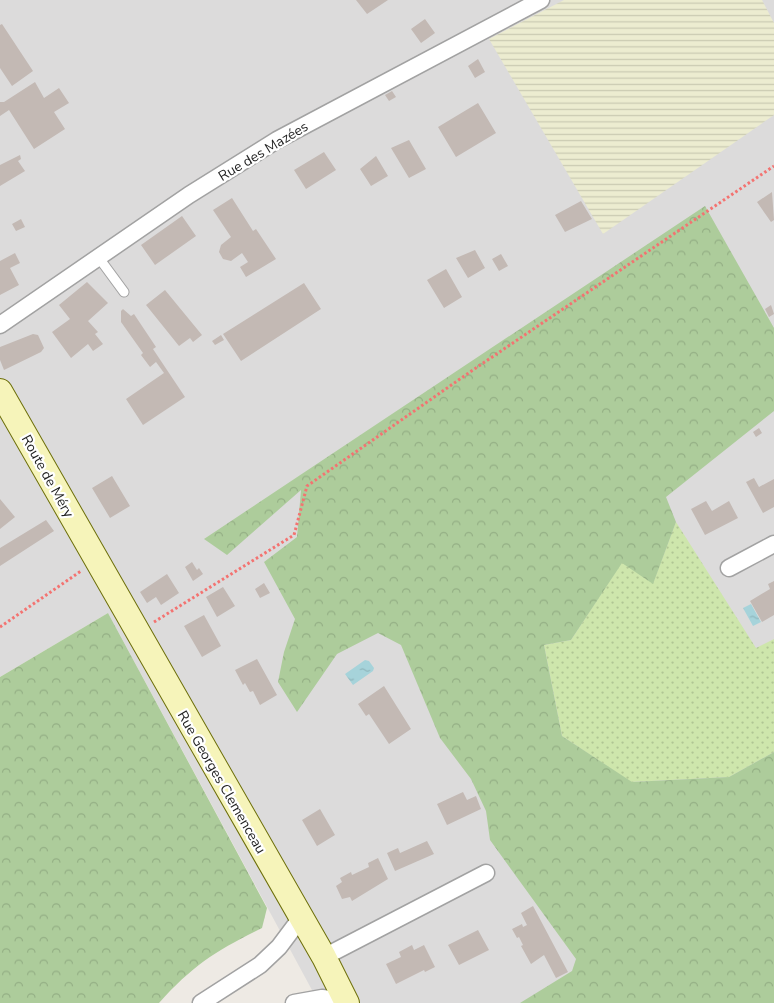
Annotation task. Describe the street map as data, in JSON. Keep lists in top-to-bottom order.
{
  "streets": {
    "main road": ["Route de Méry", "Rue Georges Clemenceau"],
    "street": ["Rue des Mazées"]
  },
  "crossings": [
    ["Route de Méry", "Rue Georges Clemenceau"]
  ]
}
